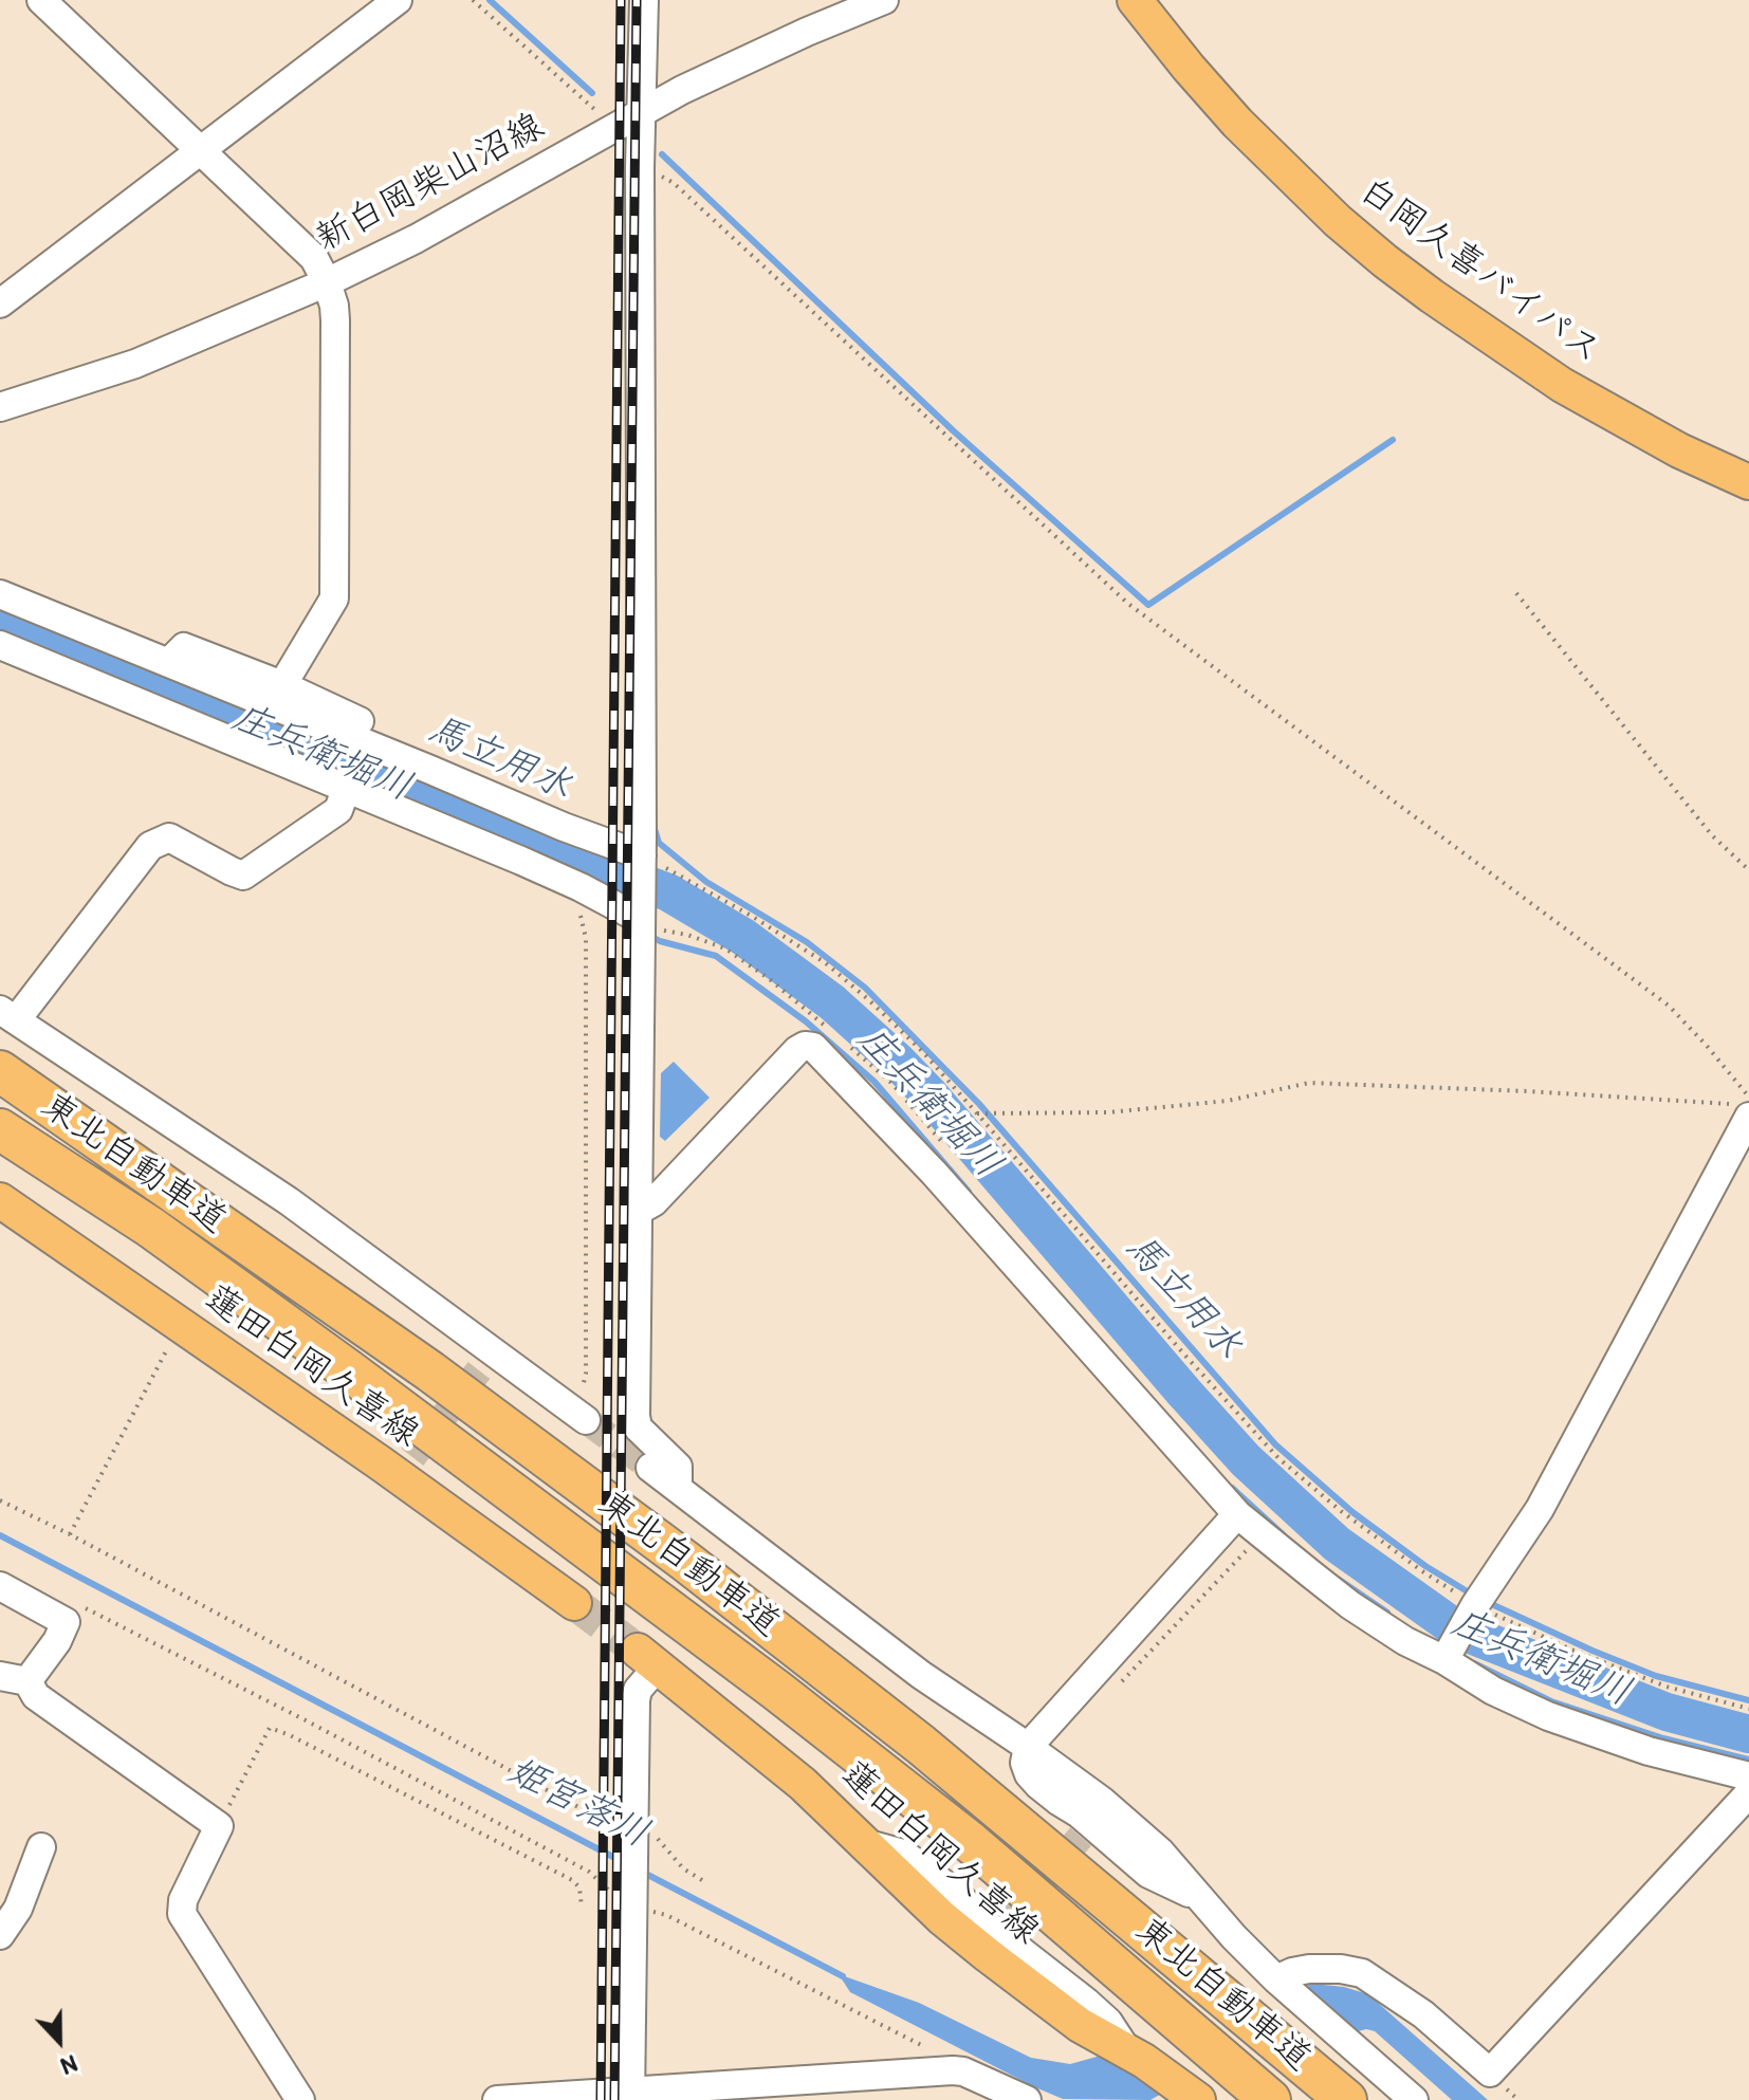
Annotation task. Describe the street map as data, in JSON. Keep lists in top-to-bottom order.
{
  "streets": {
    "highway": ["東北自動車道"],
    "main road": ["白岡久喜バイパス", "蓮田白岡久喜線"],
    "street": ["新白岡柴山沼線"]
  },
  "water": ["庄兵衛堀川", "馬立用水", "姫宮落川"],
  "north": "bottom"
}
